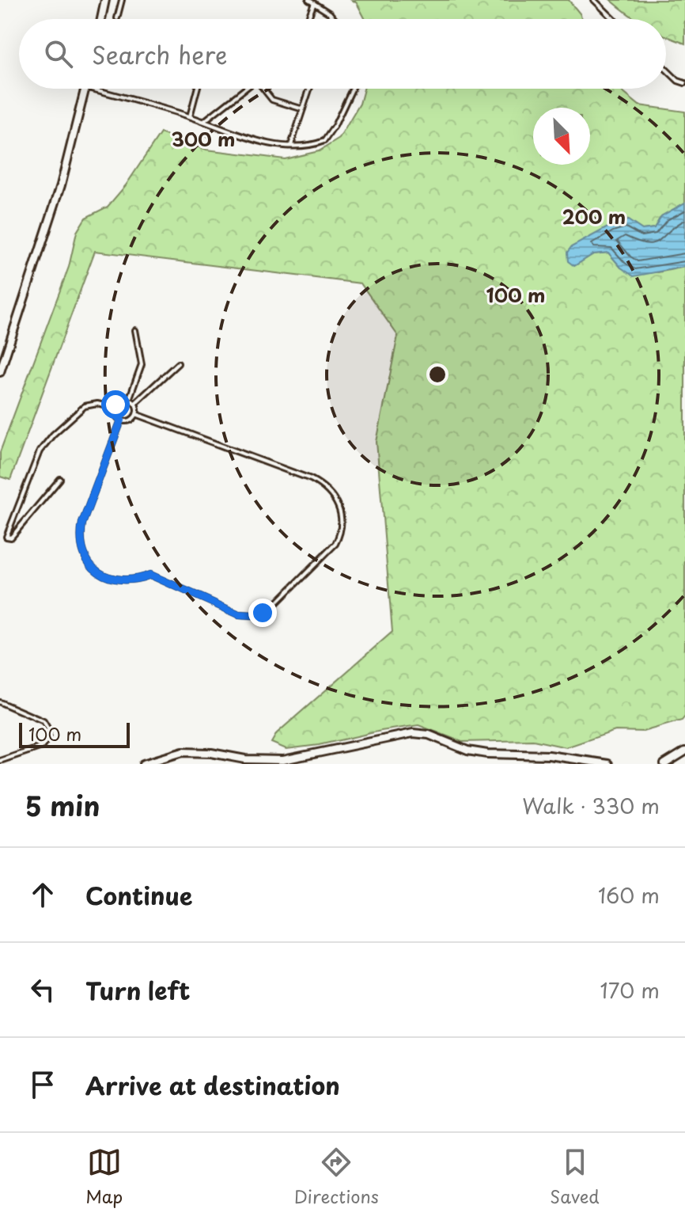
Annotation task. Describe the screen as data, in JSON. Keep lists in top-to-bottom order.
{
  "scale_bar": "100 m",
  "north": "bottom right",
  "page": {
    "search": "Search here",
    "scale": "100 m",
    "heading": ["5 min", "Walk · 330 m"],
    "list": [
      ["Continue", "160 m"],
      ["Turn left", "170 m"],
      "Arrive at destination"
    ],
    "nav": ["Map", "Directions", "Saved"]
  },
  "rings": ["300 m", "200 m", "100 m"]
}
